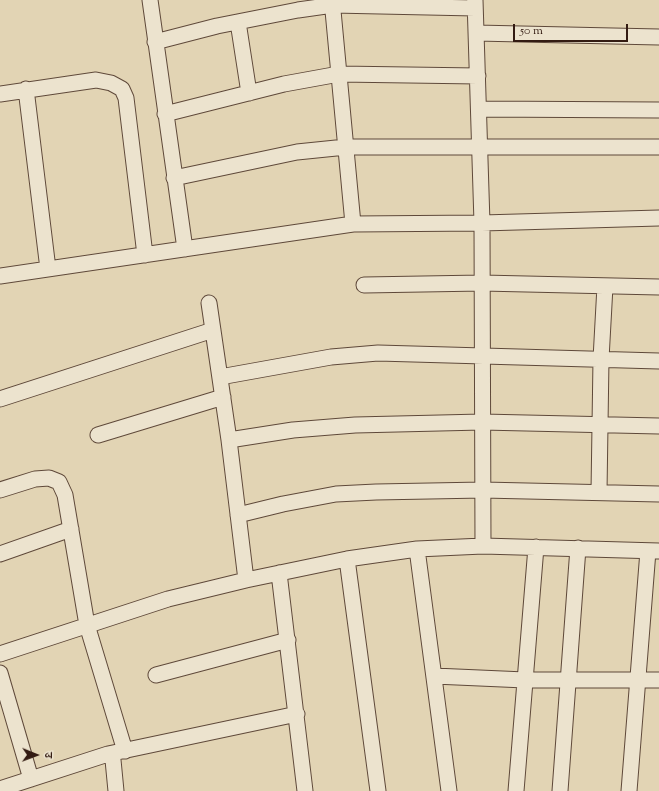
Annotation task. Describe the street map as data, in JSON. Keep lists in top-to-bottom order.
{
  "scale_bar": "50 m",
  "north": "right"
}
